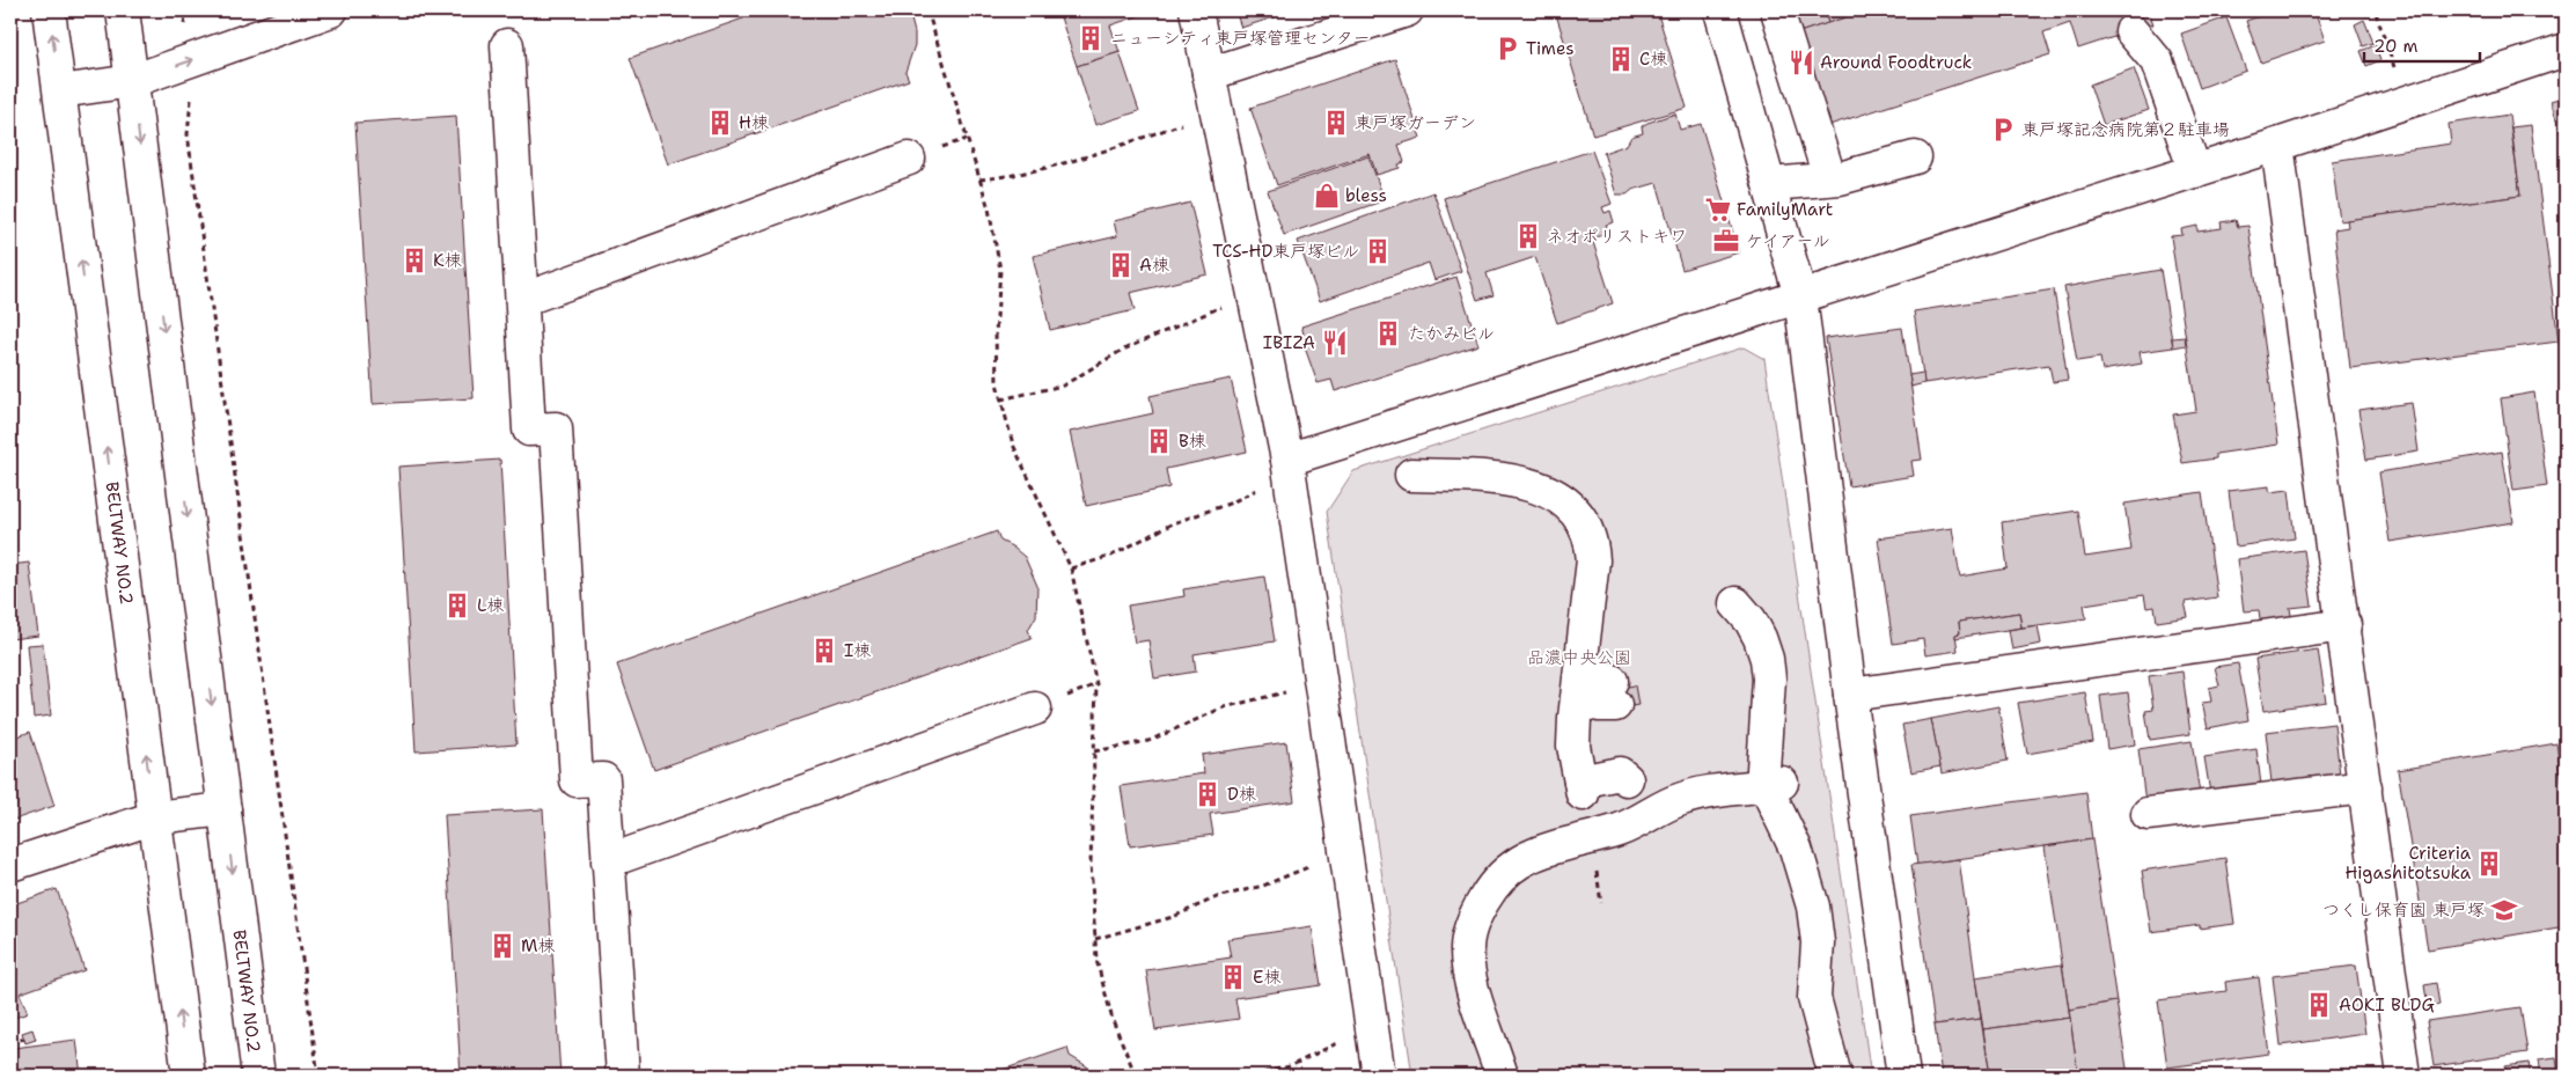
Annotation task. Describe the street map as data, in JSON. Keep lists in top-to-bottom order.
{
  "streets": {
    "street": ["BELTWAY NO.2"]
  },
  "parks": ["品濃中央公園"],
  "places": {
    "building": [
      "ニューシティ東戸塚管理センター",
      "C棟",
      "H棟",
      "東戸塚ガーデン",
      "ネオポリストキワ",
      "TCS-HD東戸塚ビル",
      "K棟",
      "A棟",
      "たかみビル",
      "B棟",
      "L棟",
      "I棟",
      "D棟",
      "Criteria Higashitotsuka",
      "M棟",
      "E棟",
      "AOKI BLDG"
    ],
    "parking": ["Times", "東戸塚記念病院第２駐車場"],
    "restaurant": ["Around Foodtruck", "IBIZA"],
    "shop": ["bless"],
    "supermarket": ["FamilyMart"],
    "office": ["ケイアール"],
    "school or university": ["つくし保育園 東戸塚"]
  },
  "scale_bar": "20 m"
}
